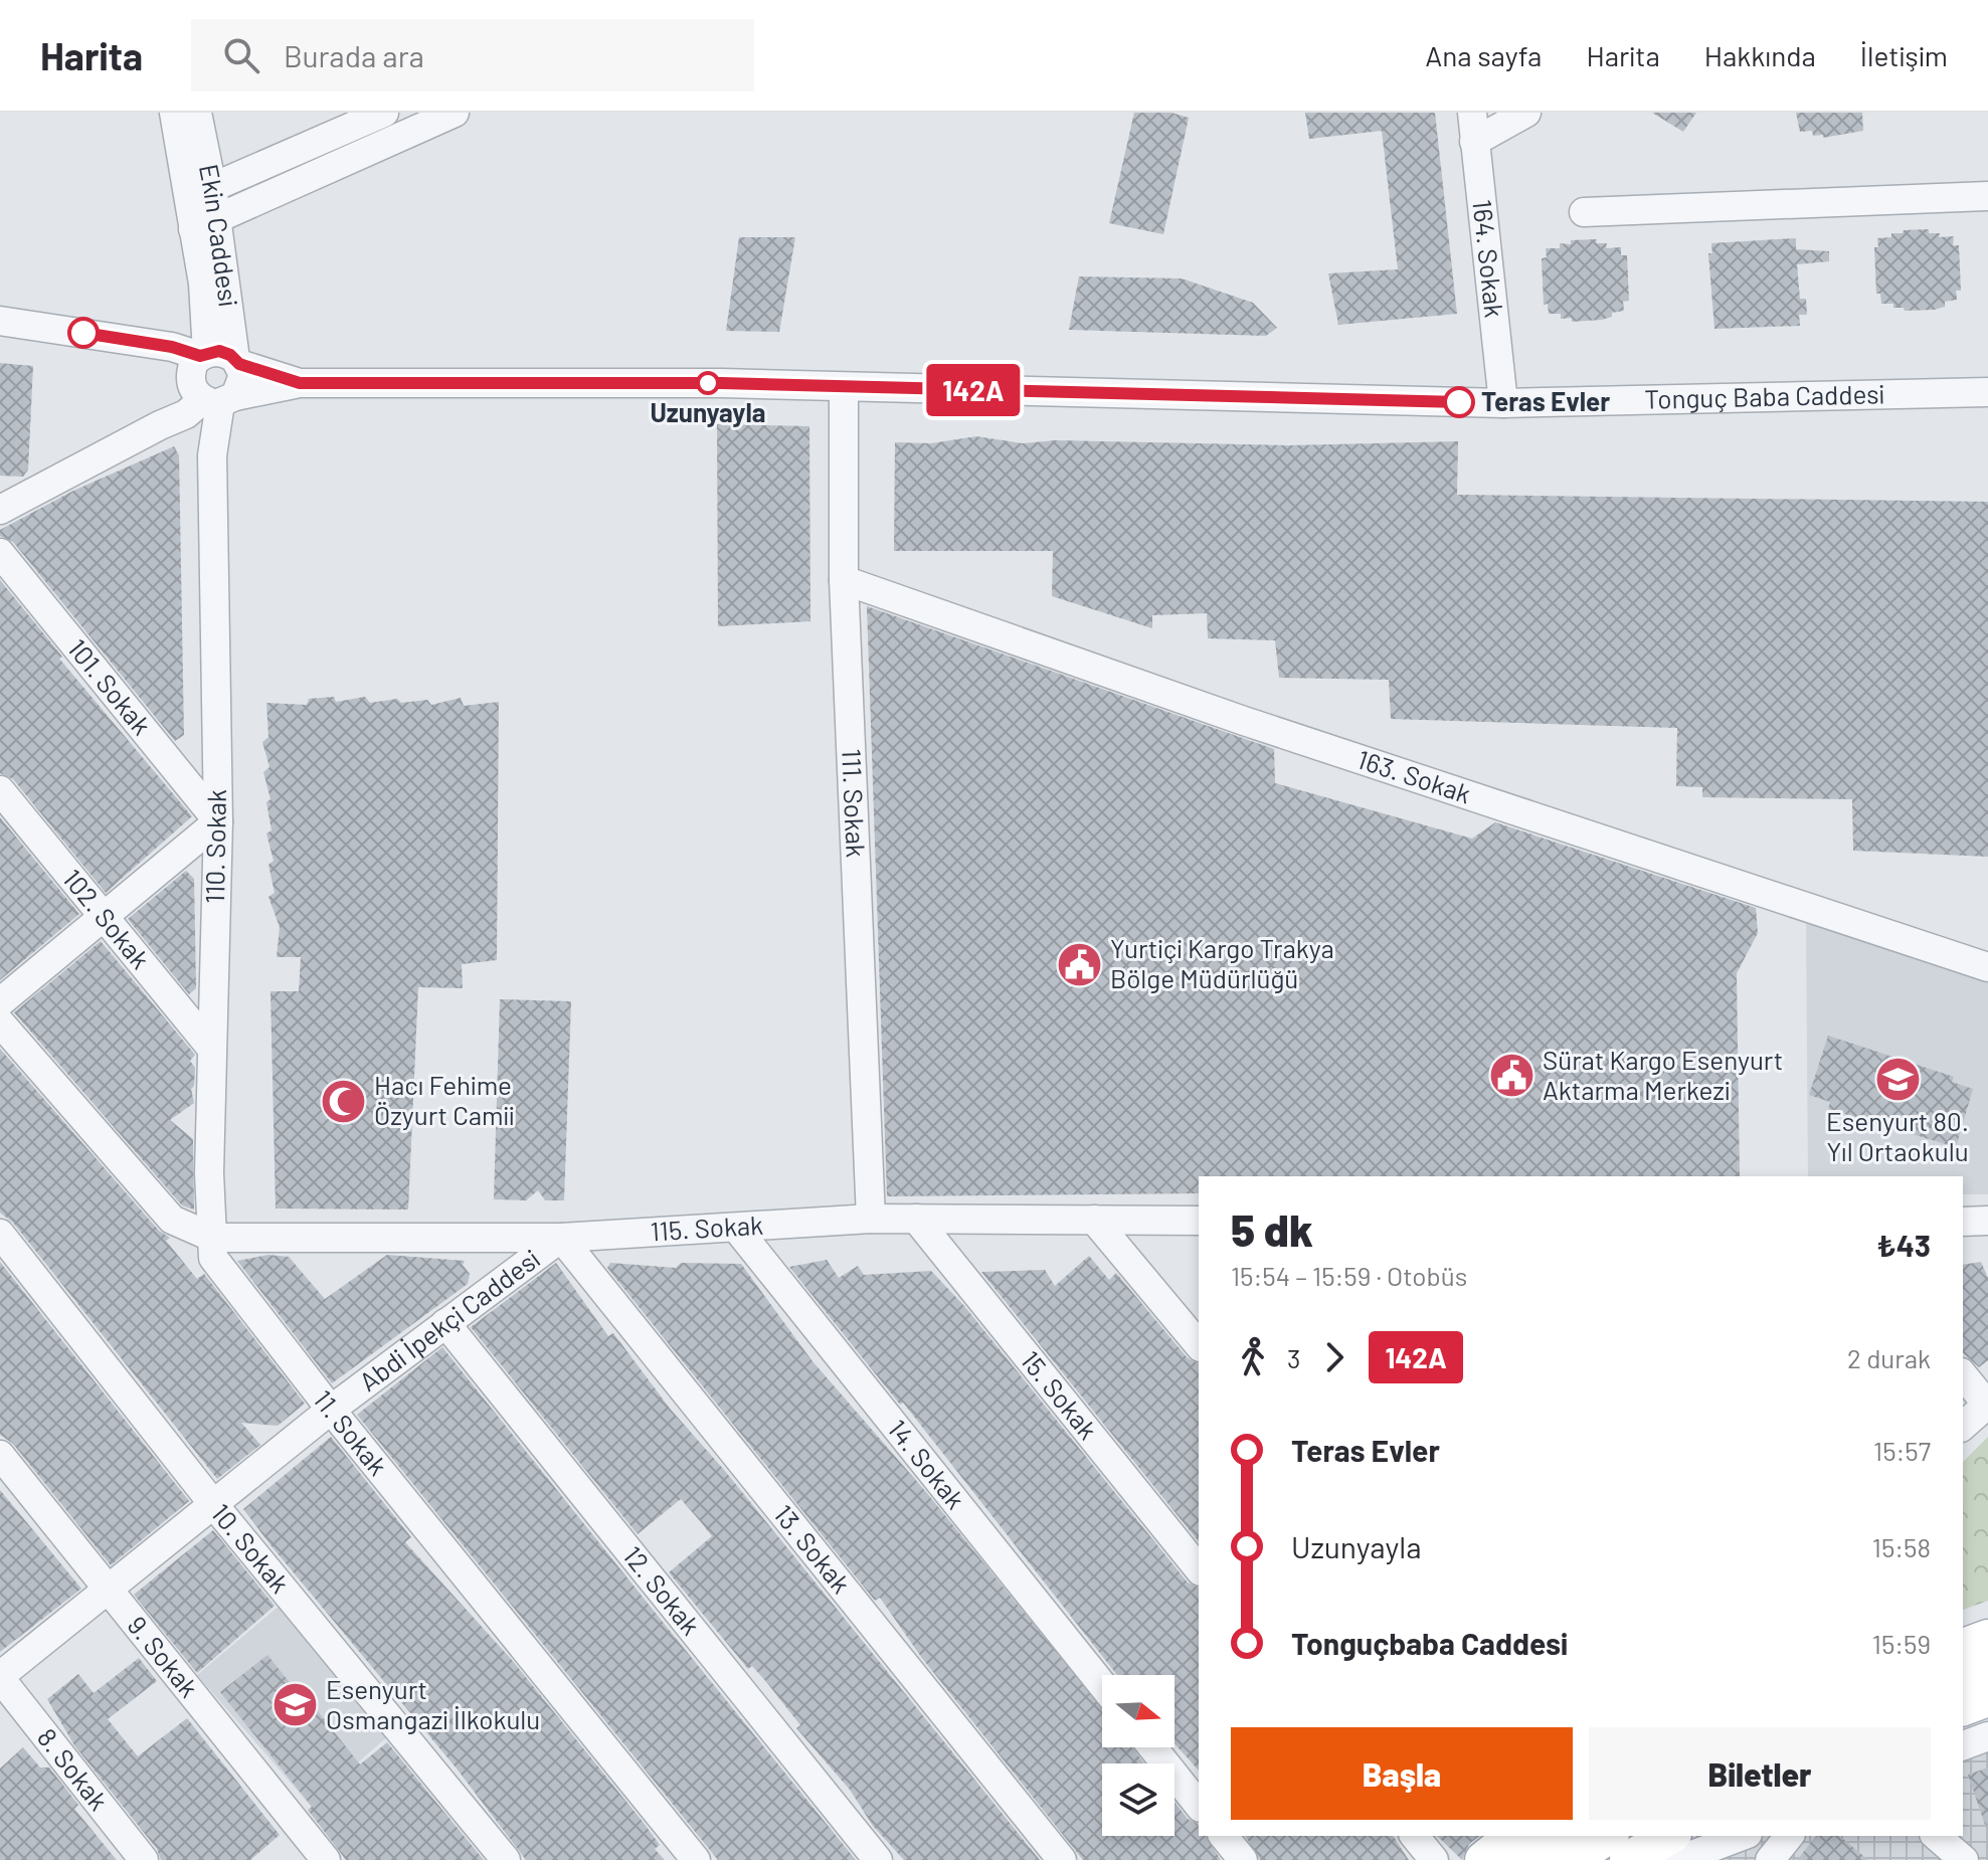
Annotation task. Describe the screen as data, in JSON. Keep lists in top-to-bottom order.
{
  "streets": {
    "street": [
      "Ekin Caddesi",
      "164. Sokak",
      "Tonguç Baba Caddesi",
      "101. Sokak",
      "163. Sokak",
      "111. Sokak",
      "110. Sokak",
      "102. Sokak",
      "115. Sokak",
      "Abdi İpekçi Caddesi",
      "15. Sokak",
      "11. Sokak",
      "14. Sokak",
      "10. Sokak",
      "13. Sokak",
      "12. Sokak",
      "9. Sokak",
      "8. Sokak"
    ]
  },
  "crossings": [
    ["Ekin Caddesi", "Tonguç Baba Caddesi"],
    ["Ekin Caddesi", "110. Sokak"],
    ["164. Sokak", "Tonguç Baba Caddesi"],
    ["Tonguç Baba Caddesi", "111. Sokak"],
    ["101. Sokak", "110. Sokak"],
    ["163. Sokak", "111. Sokak"],
    ["111. Sokak", "115. Sokak"],
    ["110. Sokak", "102. Sokak"],
    ["110. Sokak", "115. Sokak"],
    ["110. Sokak", "11. Sokak"],
    ["115. Sokak", "Abdi İpekçi Caddesi"],
    ["115. Sokak", "15. Sokak"],
    ["115. Sokak", "11. Sokak"],
    ["115. Sokak", "14. Sokak"],
    ["115. Sokak", "13. Sokak"],
    ["Abdi İpekçi Caddesi", "11. Sokak"],
    ["Abdi İpekçi Caddesi", "10. Sokak"],
    ["Abdi İpekçi Caddesi", "13. Sokak"],
    ["Abdi İpekçi Caddesi", "12. Sokak"],
    ["Abdi İpekçi Caddesi", "9. Sokak"],
    ["Abdi İpekçi Caddesi", "8. Sokak"]
  ],
  "places": {
    "other": ["Uzunyayla", "Teras Evler"],
    "public building": ["Yurtiçi Kargo Trakya Bölge Müdürlüğü", "Sürat Kargo Esenyurt Aktarma Merkezi"],
    "school or university": ["Esenyurt 80. Yıl Ortaokulu", "Esenyurt Osmangazi İlkokulu"],
    "mosque": ["Hacı Fehime Özyurt Camii"]
  },
  "lines": ["bus line 142A"],
  "north": "right",
  "page": {
    "header": "Harita",
    "search": "Burada ara",
    "nav": [
      "Ana sayfa",
      "Harita",
      "Hakkında",
      "İletişim"
    ],
    "on_map": "142A",
    "heading": ["5 dk", "15:54 – 15:59 · Otobüs", "₺43"],
    "legs": ["3", "142A", "2 durak"],
    "list": [
      {
        "name": "Teras Evler",
        "value": "15:57"
      },
      {
        "name": "Uzunyayla",
        "value": "15:58"
      },
      {
        "name": "Tonguçbaba Caddesi",
        "value": "15:59"
      }
    ],
    "buttons": ["Başla", "Biletler"]
  }
}
